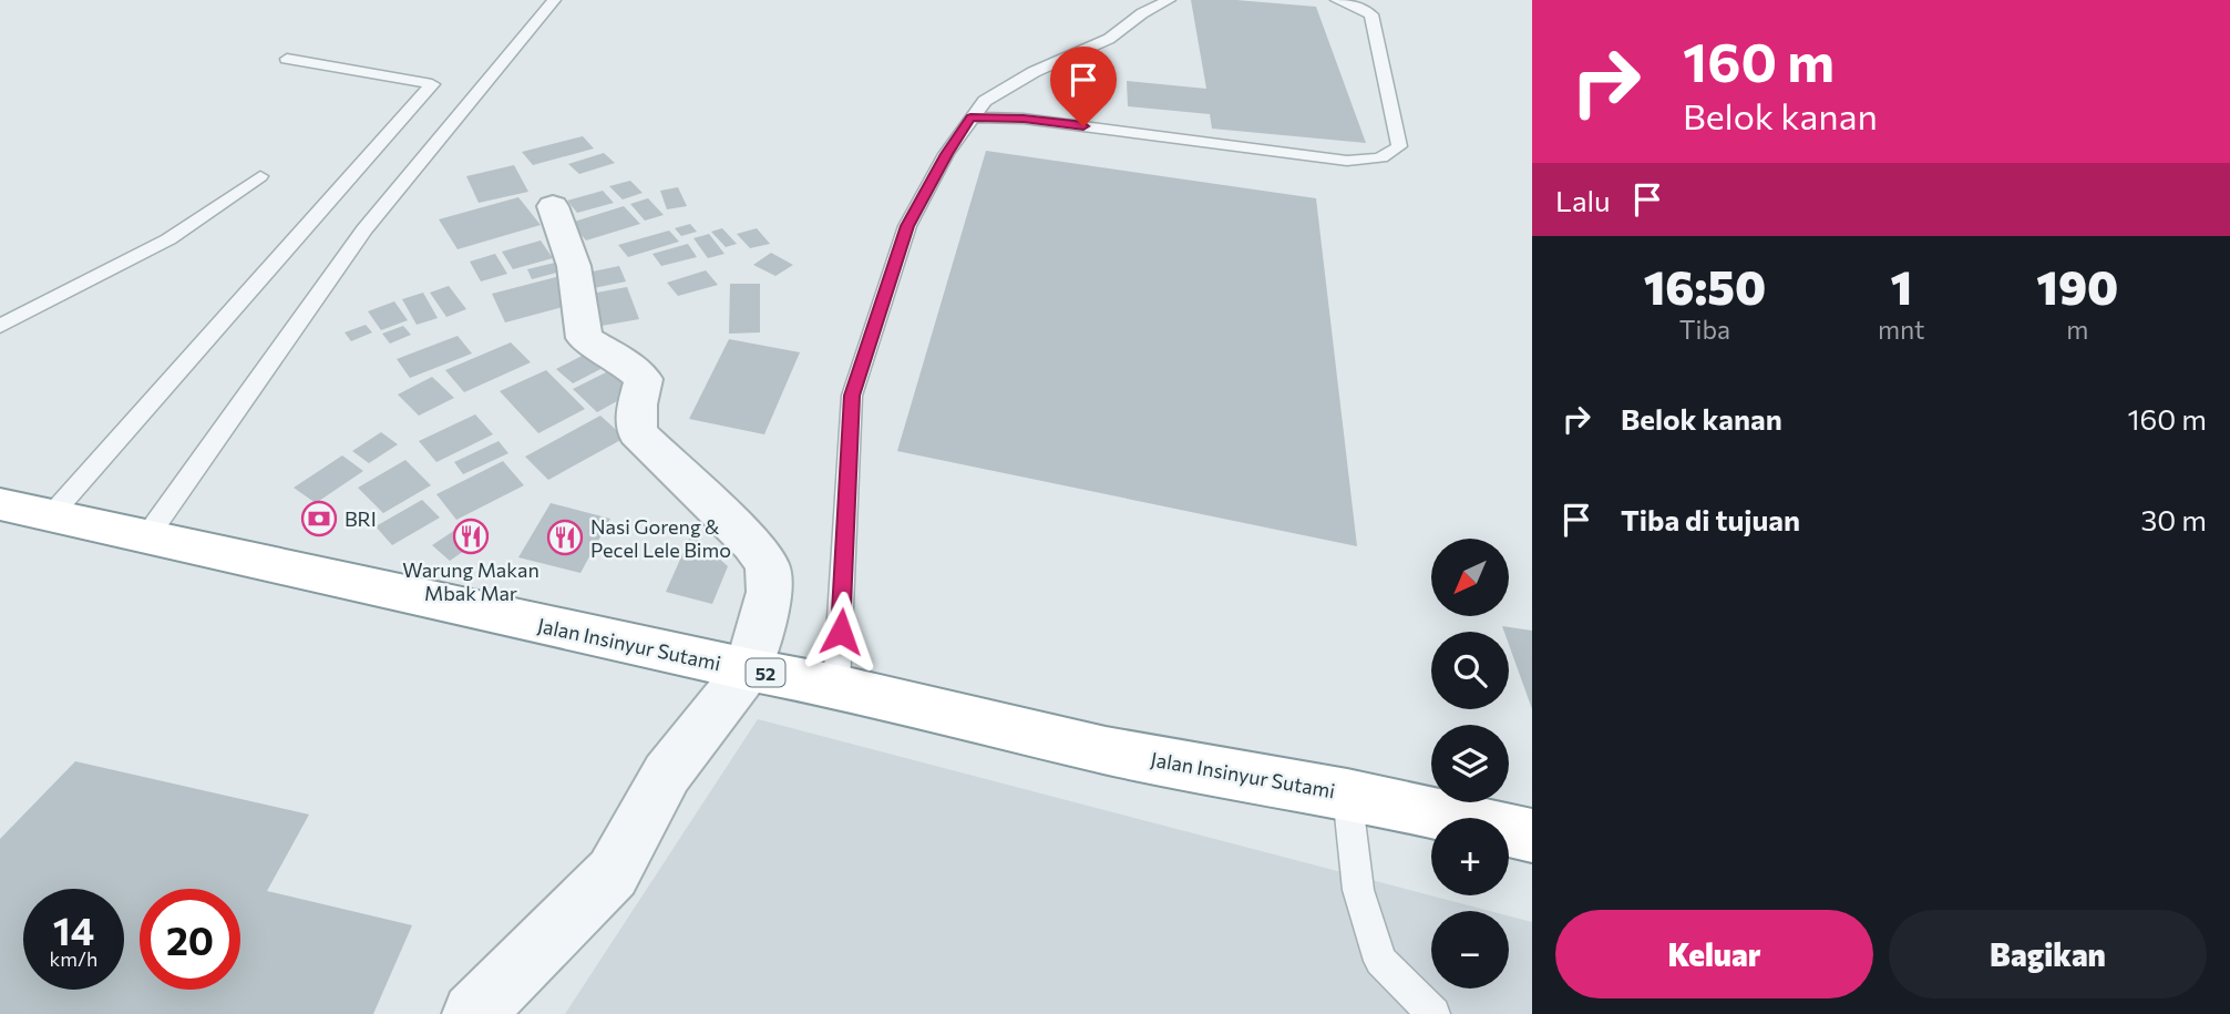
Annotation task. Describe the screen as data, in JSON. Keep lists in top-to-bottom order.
{
  "streets": {
    "highway": ["Jalan Insinyur Sutami", "52"]
  },
  "places": {
    "bank": ["BRI"],
    "restaurant": ["Warung Makan Mbak Mar", "Nasi Goreng & Pecel Lele Bimo"]
  },
  "north": "bottom left",
  "page": {
    "turn": ["160 m", "Belok kanan"],
    "then": "Lalu",
    "eta": [
      "16:50",
      "Tiba",
      "1",
      "mnt",
      "190",
      "m"
    ],
    "list": [
      {
        "name": "Belok kanan",
        "value": "160 m"
      },
      {
        "name": "Tiba di tujuan",
        "value": "30 m"
      }
    ],
    "map_buttons": ["+", "−"],
    "speed": "14 km/h",
    "limit": "20",
    "buttons": ["Keluar", "Bagikan"]
  }
}
